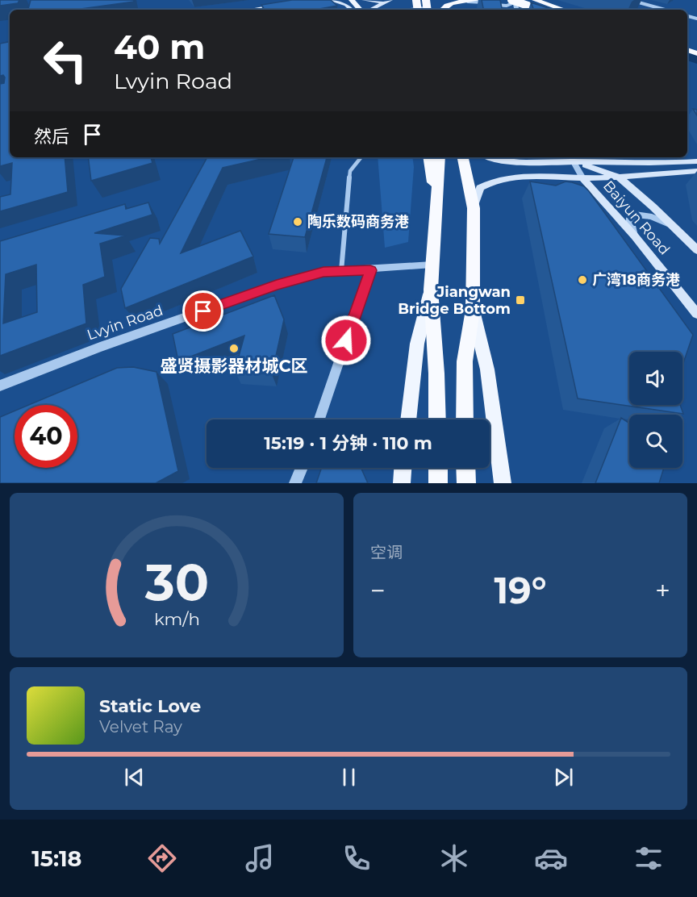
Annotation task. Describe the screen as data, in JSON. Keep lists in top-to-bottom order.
{
  "streets": {
    "main road": ["Baiyun Road"],
    "street": ["Lvyin Road"]
  },
  "places": {
    "other": ["陶乐数码商务港", "广湾18商务港", "盛贤摄影器材城C区"],
    "transit": ["Jiangwan Bridge Bottom"]
  },
  "page": {
    "turn": ["40 m", "Lvyin Road"],
    "then": "然后",
    "limit": "40",
    "trip": "15:19 · 1 分钟 · 110 m",
    "tile": "空调",
    "heat": ["−", "19°", "+"],
    "song": ["Static Love", "Velvet Ray"],
    "tabs": "15:18",
    "gauge": ["30", "km/h"]
  }
}
